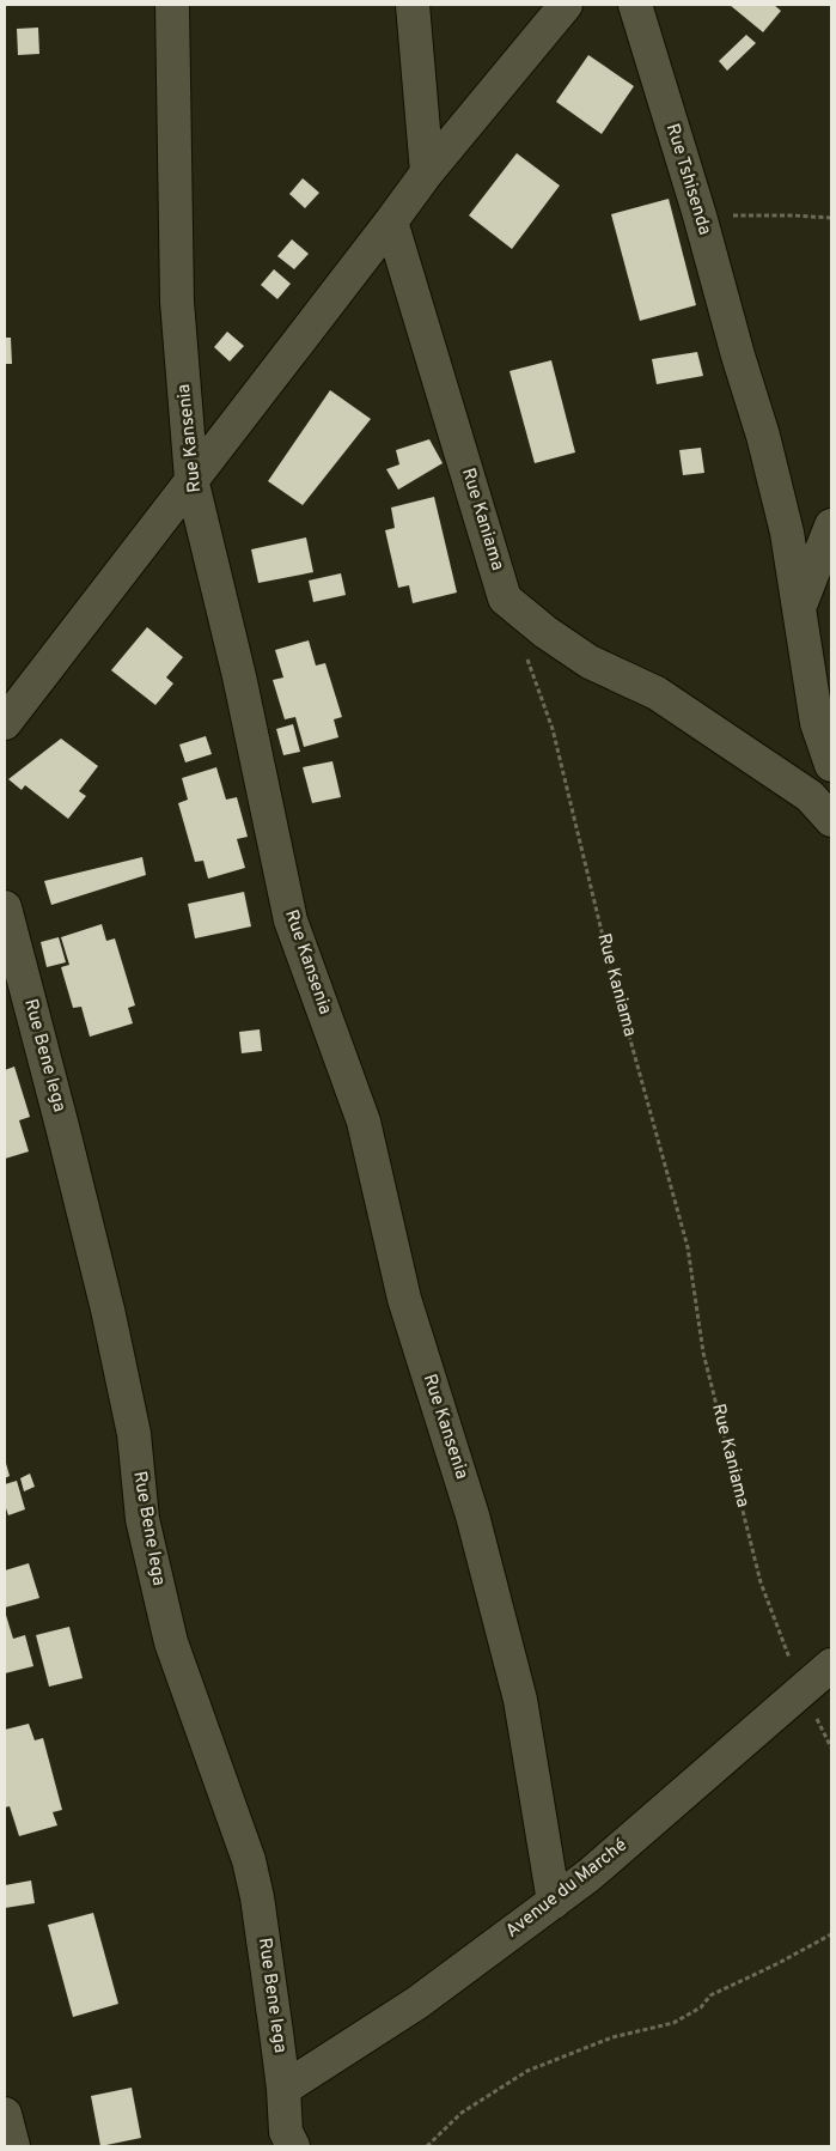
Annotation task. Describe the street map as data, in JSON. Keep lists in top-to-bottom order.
{
  "streets": {
    "street": [
      "Rue Tshisenda",
      "Rue Kansenia",
      "Rue Kaniama",
      "Rue Bene lega",
      "Avenue du Marché"
    ]
  },
  "crossings": [
    ["Rue Kansenia", "Avenue du Marché"],
    ["Rue Kaniama", "Avenue du Marché"],
    ["Rue Bene lega", "Avenue du Marché"]
  ]
}
